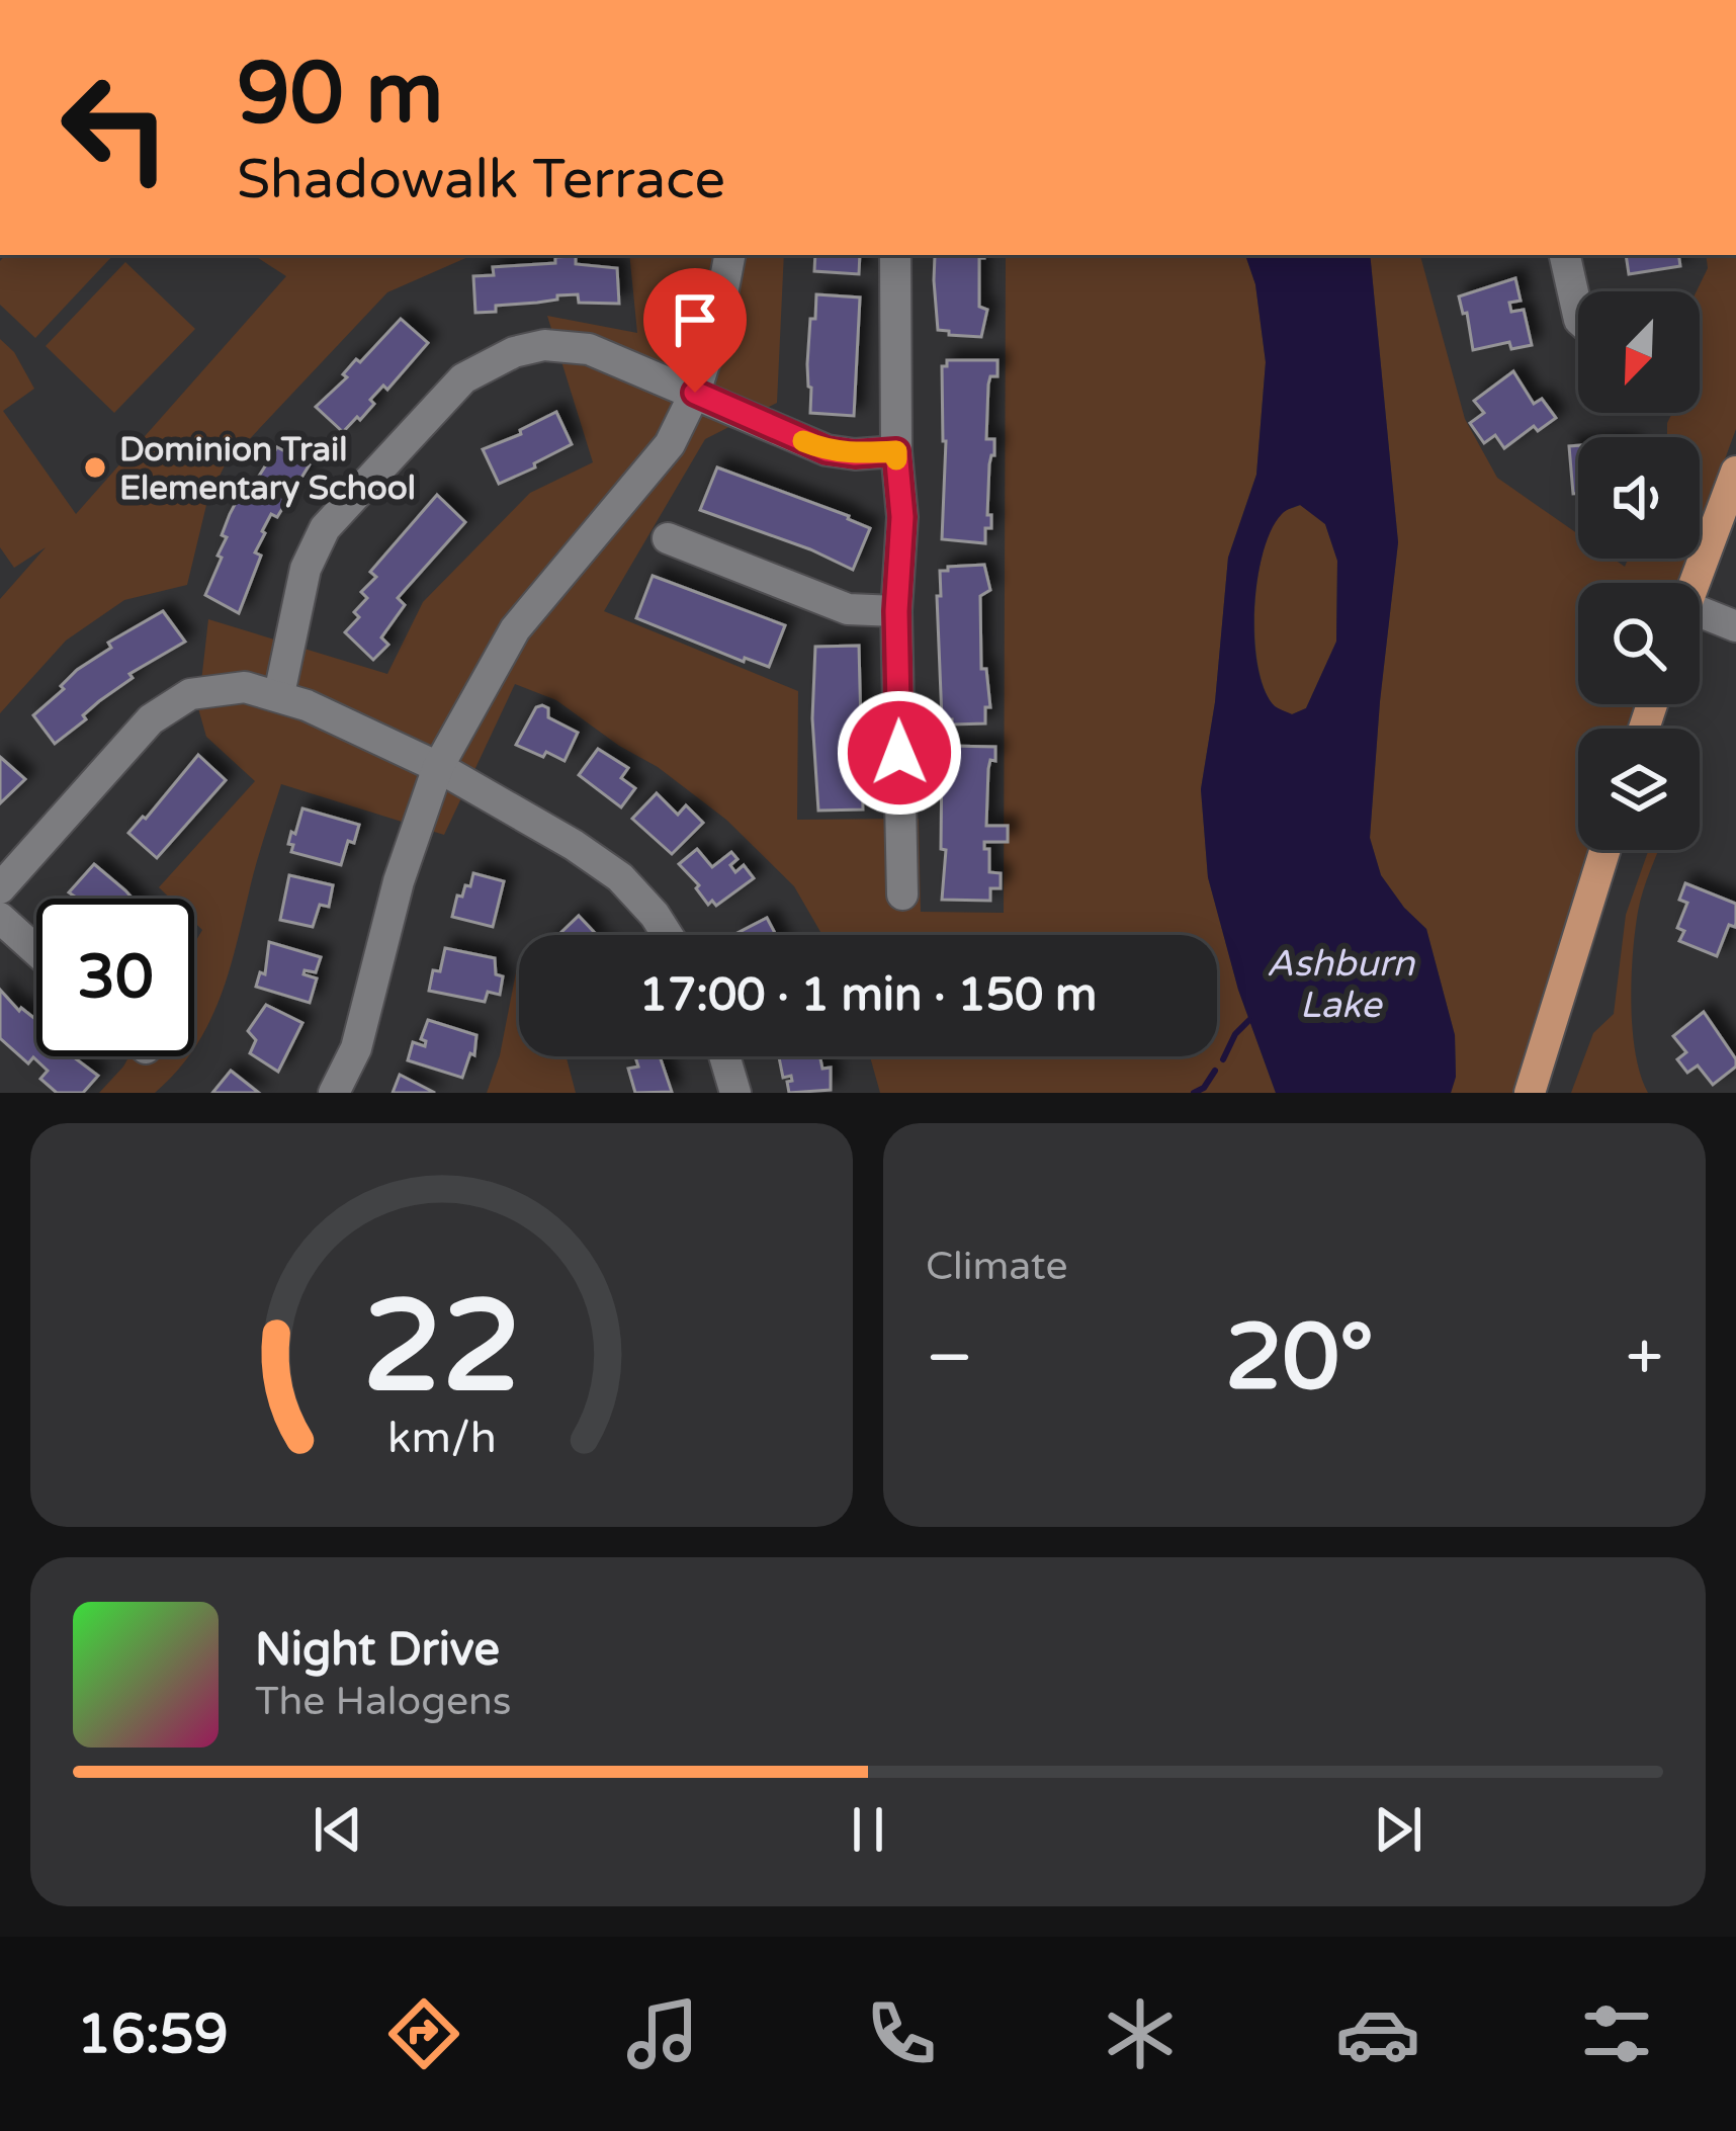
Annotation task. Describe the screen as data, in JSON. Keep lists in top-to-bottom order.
{
  "water": ["Ashburn Lake"],
  "places": ["Dominion Trail Elementary School"],
  "north": "bottom left",
  "page": {
    "turn": ["90 m", "Shadowalk Terrace"],
    "limit": "30",
    "trip": "17:00 · 1 min · 150 m",
    "tile": "Climate",
    "heat": ["−", "20°", "+"],
    "song": ["Night Drive", "The Halogens"],
    "tabs": "16:59",
    "gauge": ["22", "km/h"]
  }
}
